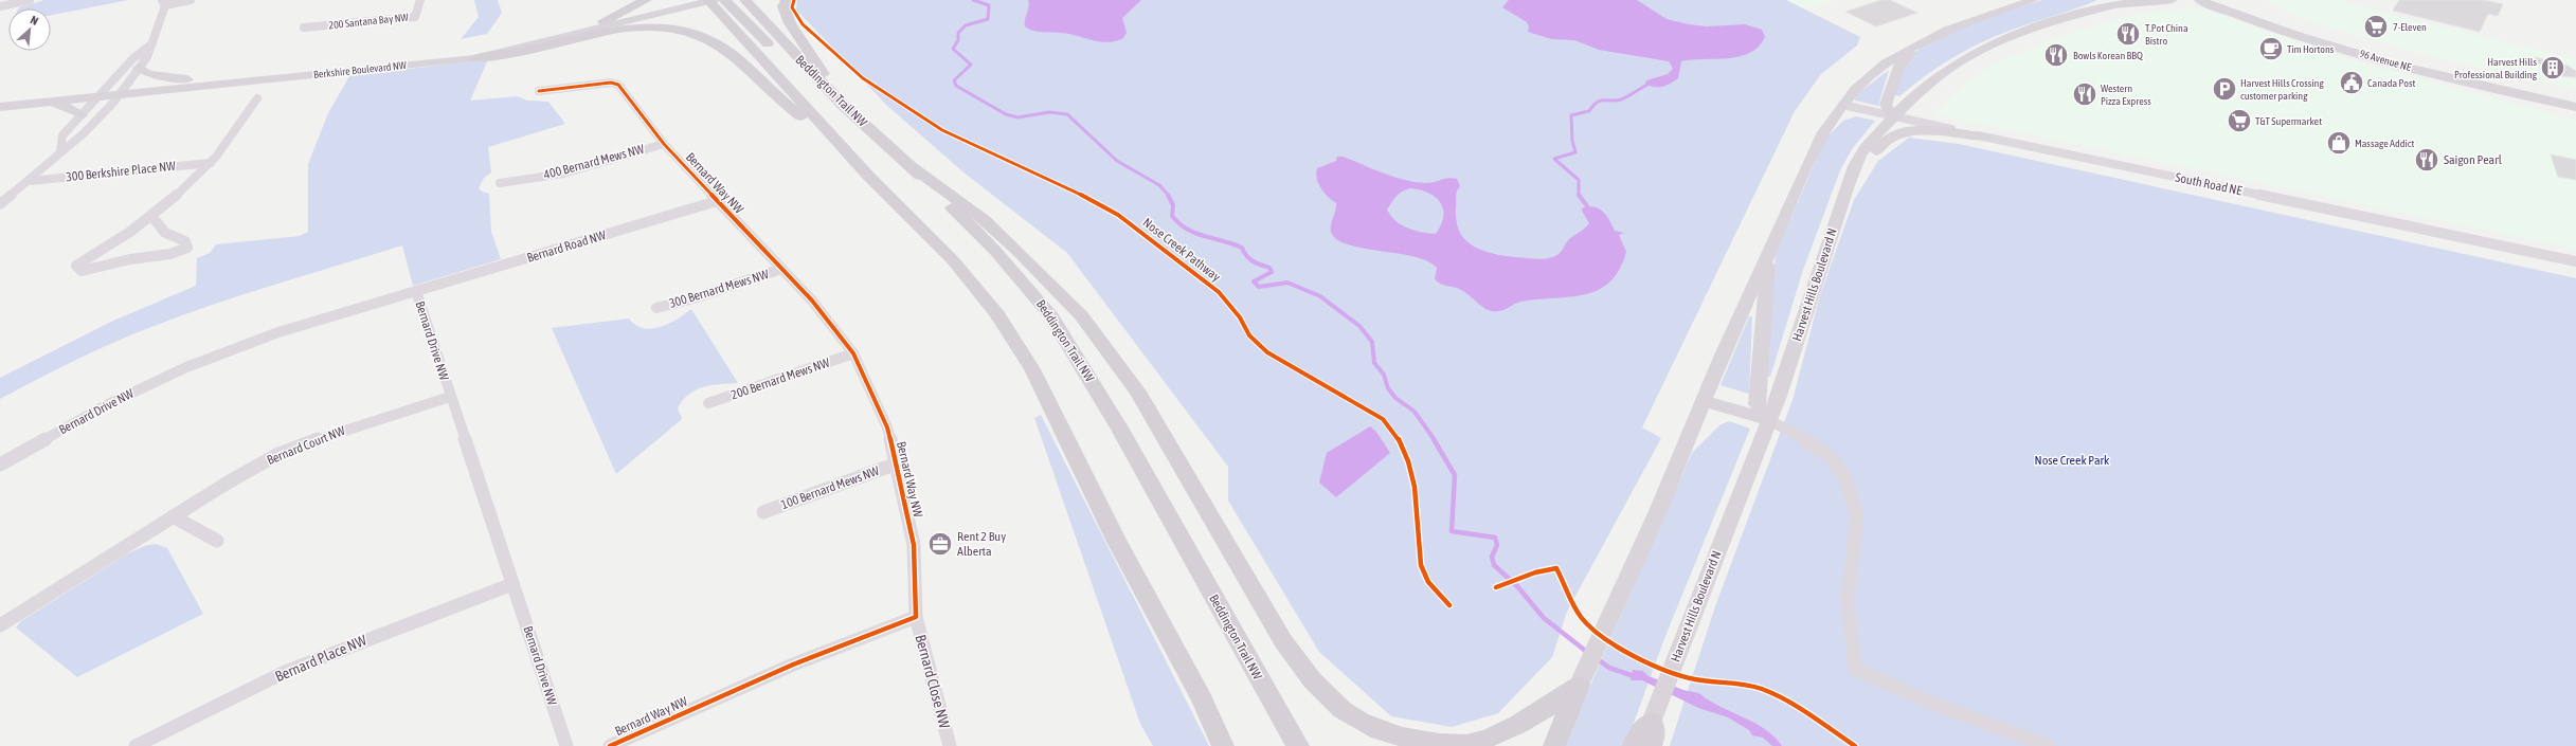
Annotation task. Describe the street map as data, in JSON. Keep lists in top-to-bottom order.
{
  "streets": {
    "main road": [
      "96 Avenue NE",
      "Berkshire Boulevard NW",
      "Beddington Trail NW",
      "Harvest Hills Boulevard N"
    ],
    "street": [
      "200 Santana Bay NW",
      "400 Bernard Mews NW",
      "300 Berkshire Place NW",
      "Bernard Way NW",
      "South Road NE",
      "Bernard Road NW",
      "300 Bernard Mews NW",
      "Bernard Drive NW",
      "200 Bernard Mews NW",
      "Bernard Court NW",
      "100 Bernard Mews NW",
      "Bernard Place NW",
      "Bernard Close NW"
    ],
    "cycle path": ["Nose Creek Pathway"]
  },
  "crossings": [
    ["96 Avenue NE", "Harvest Hills Boulevard N"],
    ["400 Bernard Mews NW", "Bernard Way NW"],
    ["Bernard Way NW", "Bernard Road NW"],
    ["Bernard Way NW", "300 Bernard Mews NW"],
    ["Bernard Way NW", "200 Bernard Mews NW"],
    ["Bernard Way NW", "100 Bernard Mews NW"],
    ["Bernard Way NW", "Bernard Close NW"],
    ["South Road NE", "Harvest Hills Boulevard N"],
    ["Bernard Road NW", "Bernard Drive NW"],
    ["Bernard Drive NW", "Bernard Court NW"],
    ["Bernard Drive NW", "Bernard Place NW"]
  ],
  "parks": ["Nose Creek Park"],
  "places": {
    "supermarket": ["7-Eleven", "T&T Supermarket"],
    "restaurant": [
      "T.Pot China Bistro",
      "Bowls Korean BBQ",
      "Western Pizza Express",
      "Saigon Pearl"
    ],
    "cafe": ["Tim Hortons"],
    "building": ["Harvest Hills Professional Building"],
    "public building": ["Canada Post"],
    "parking": ["Harvest Hills Crossing customer parking"],
    "shop": ["Massage Addict"],
    "office": ["Rent 2 Buy Alberta"]
  },
  "north": "top right"
}
